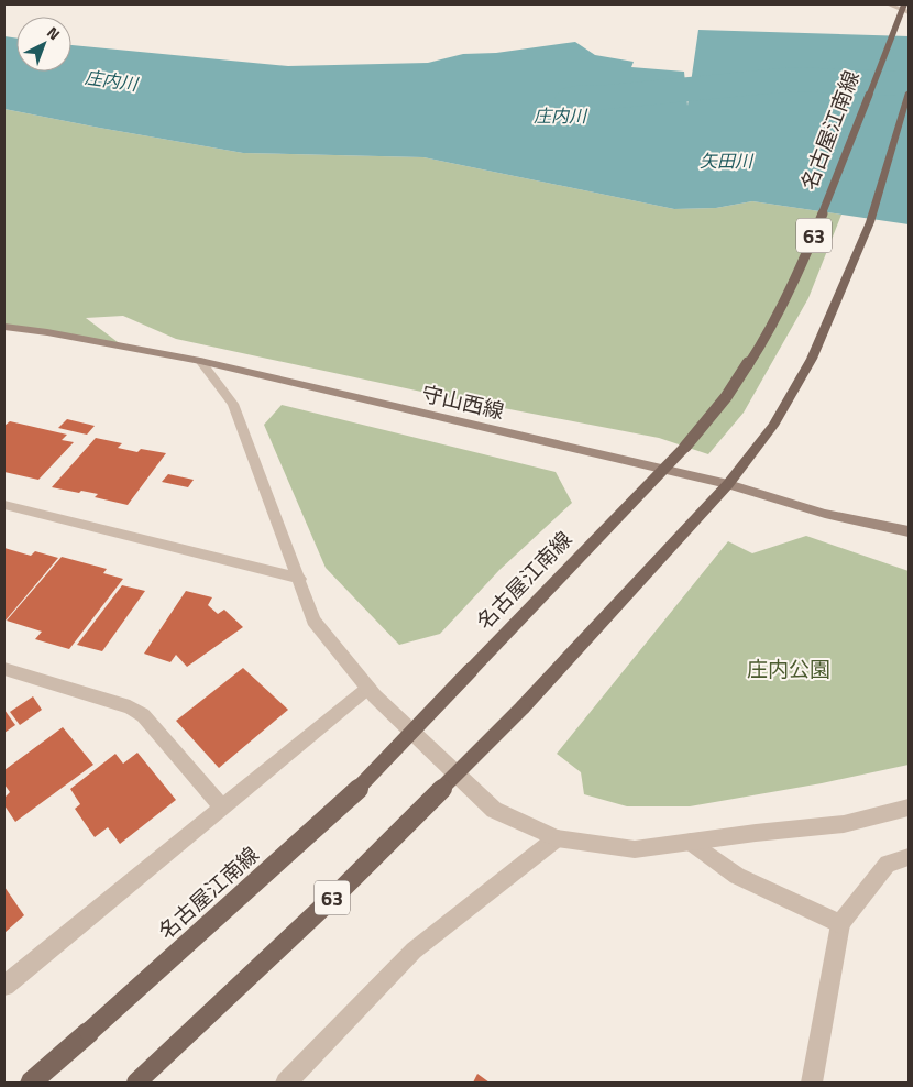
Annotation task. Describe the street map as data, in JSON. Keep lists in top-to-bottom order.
{
  "streets": {
    "main road": ["名古屋江南線", "63", "守山西線"]
  },
  "crossings": [
    ["名古屋江南線", "守山西線"],
    ["63", "守山西線"]
  ],
  "water": ["庄内川", "矢田川"],
  "parks": ["庄内公園"],
  "north": "top right"
}
